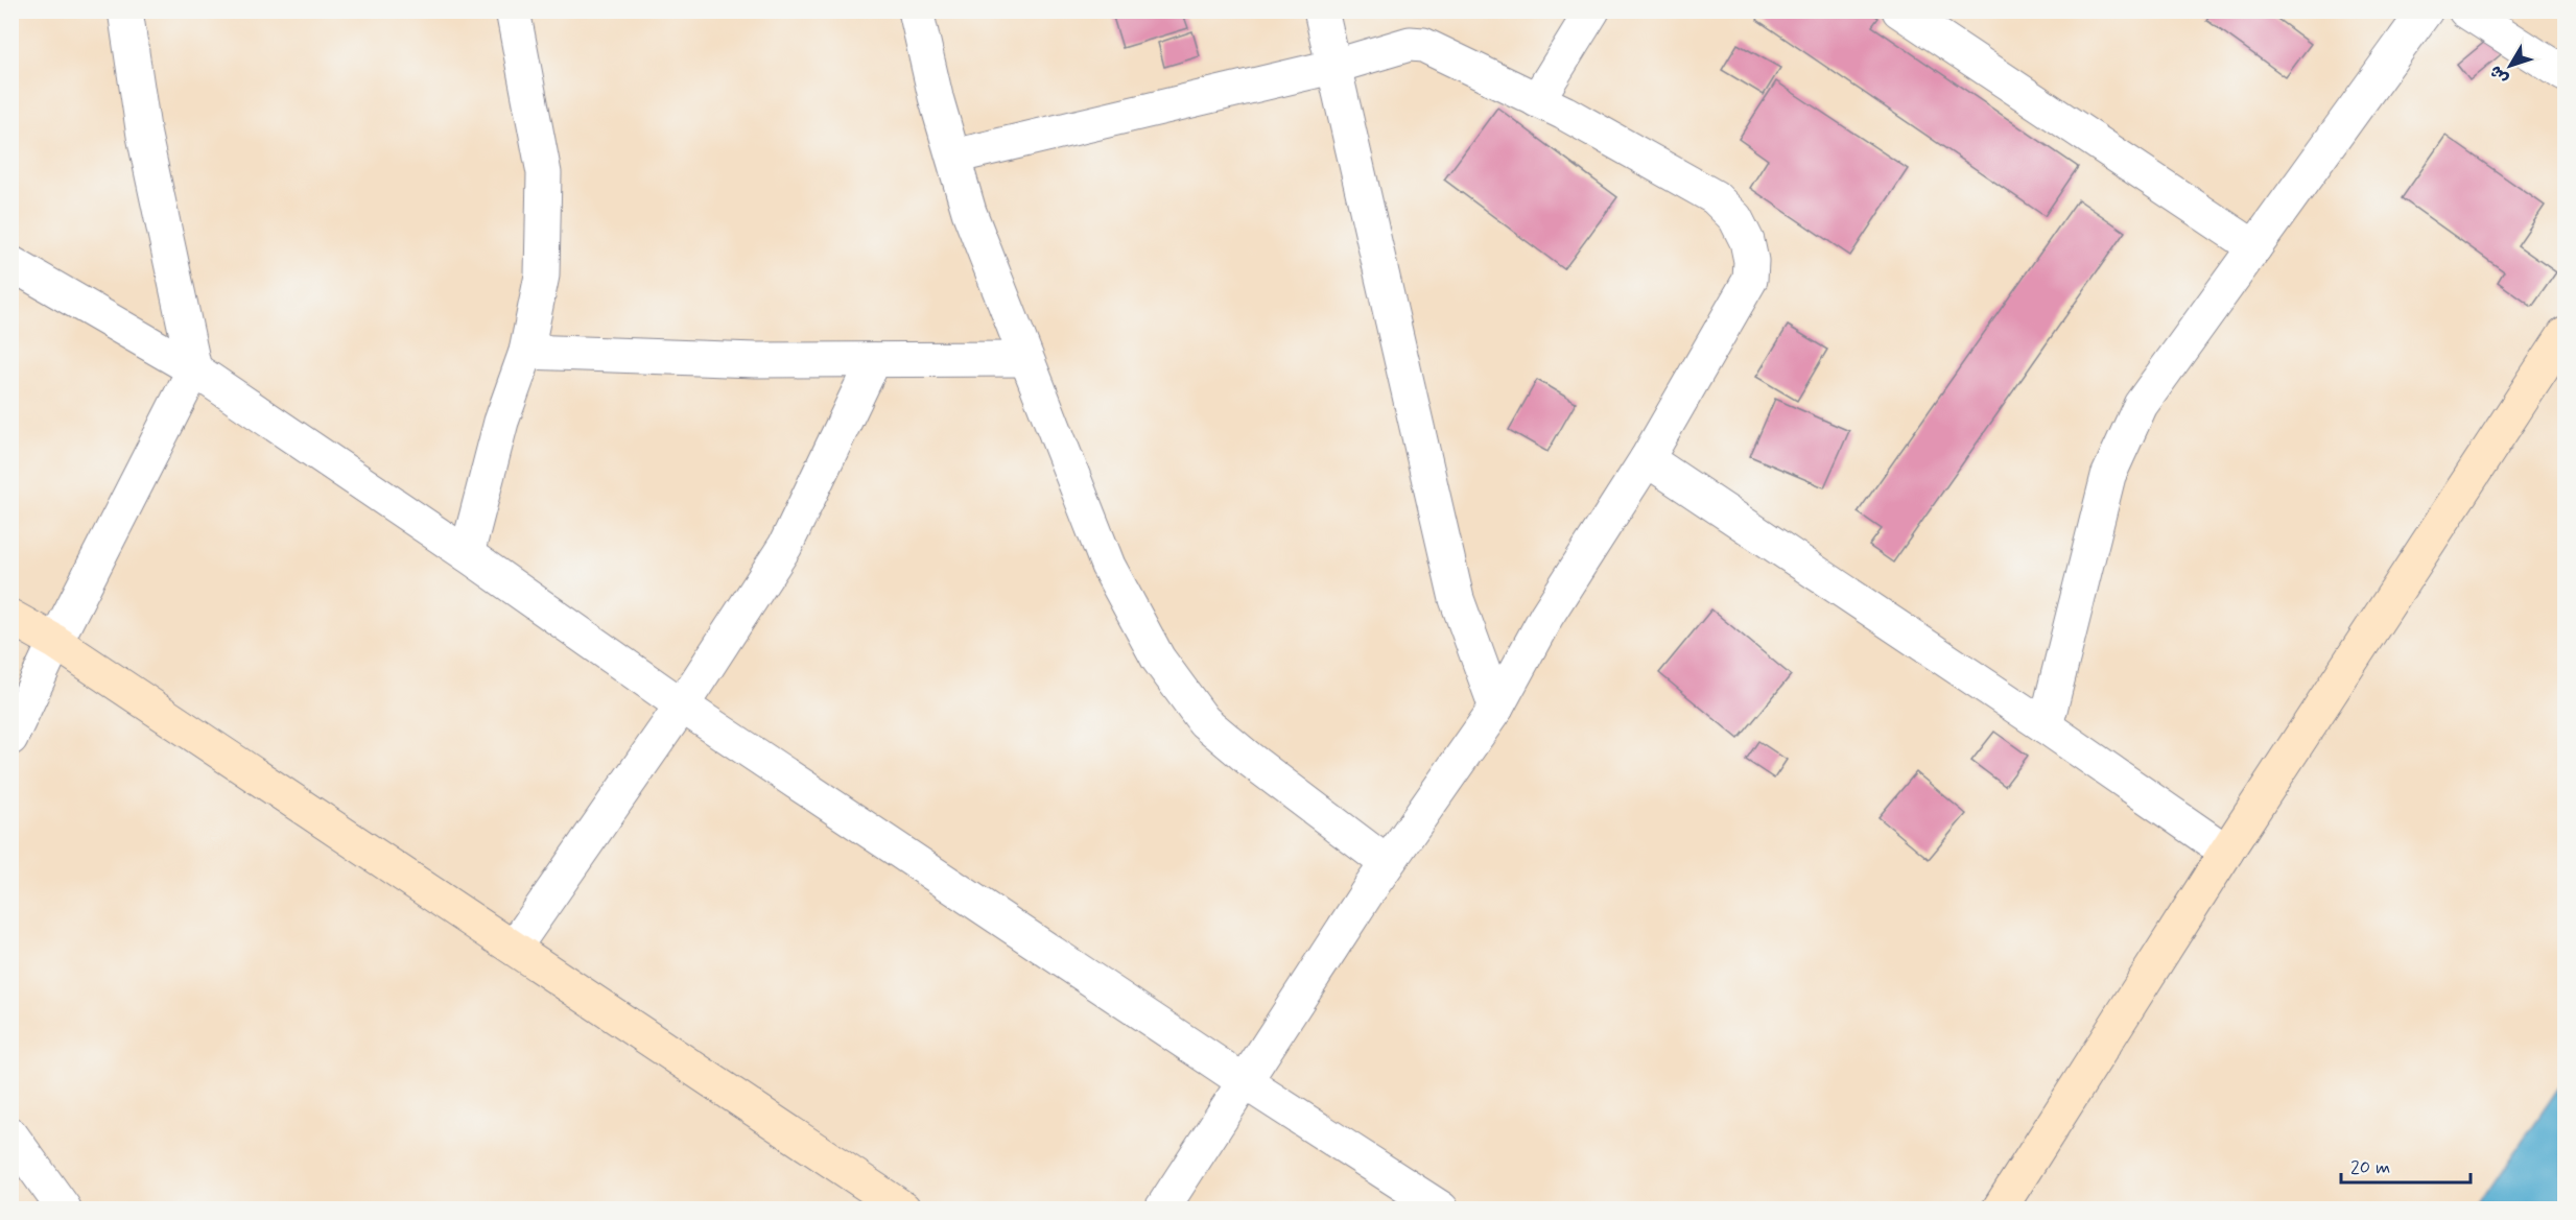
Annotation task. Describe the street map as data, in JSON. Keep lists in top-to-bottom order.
{
  "scale_bar": "20 m",
  "north": "bottom left"
}
